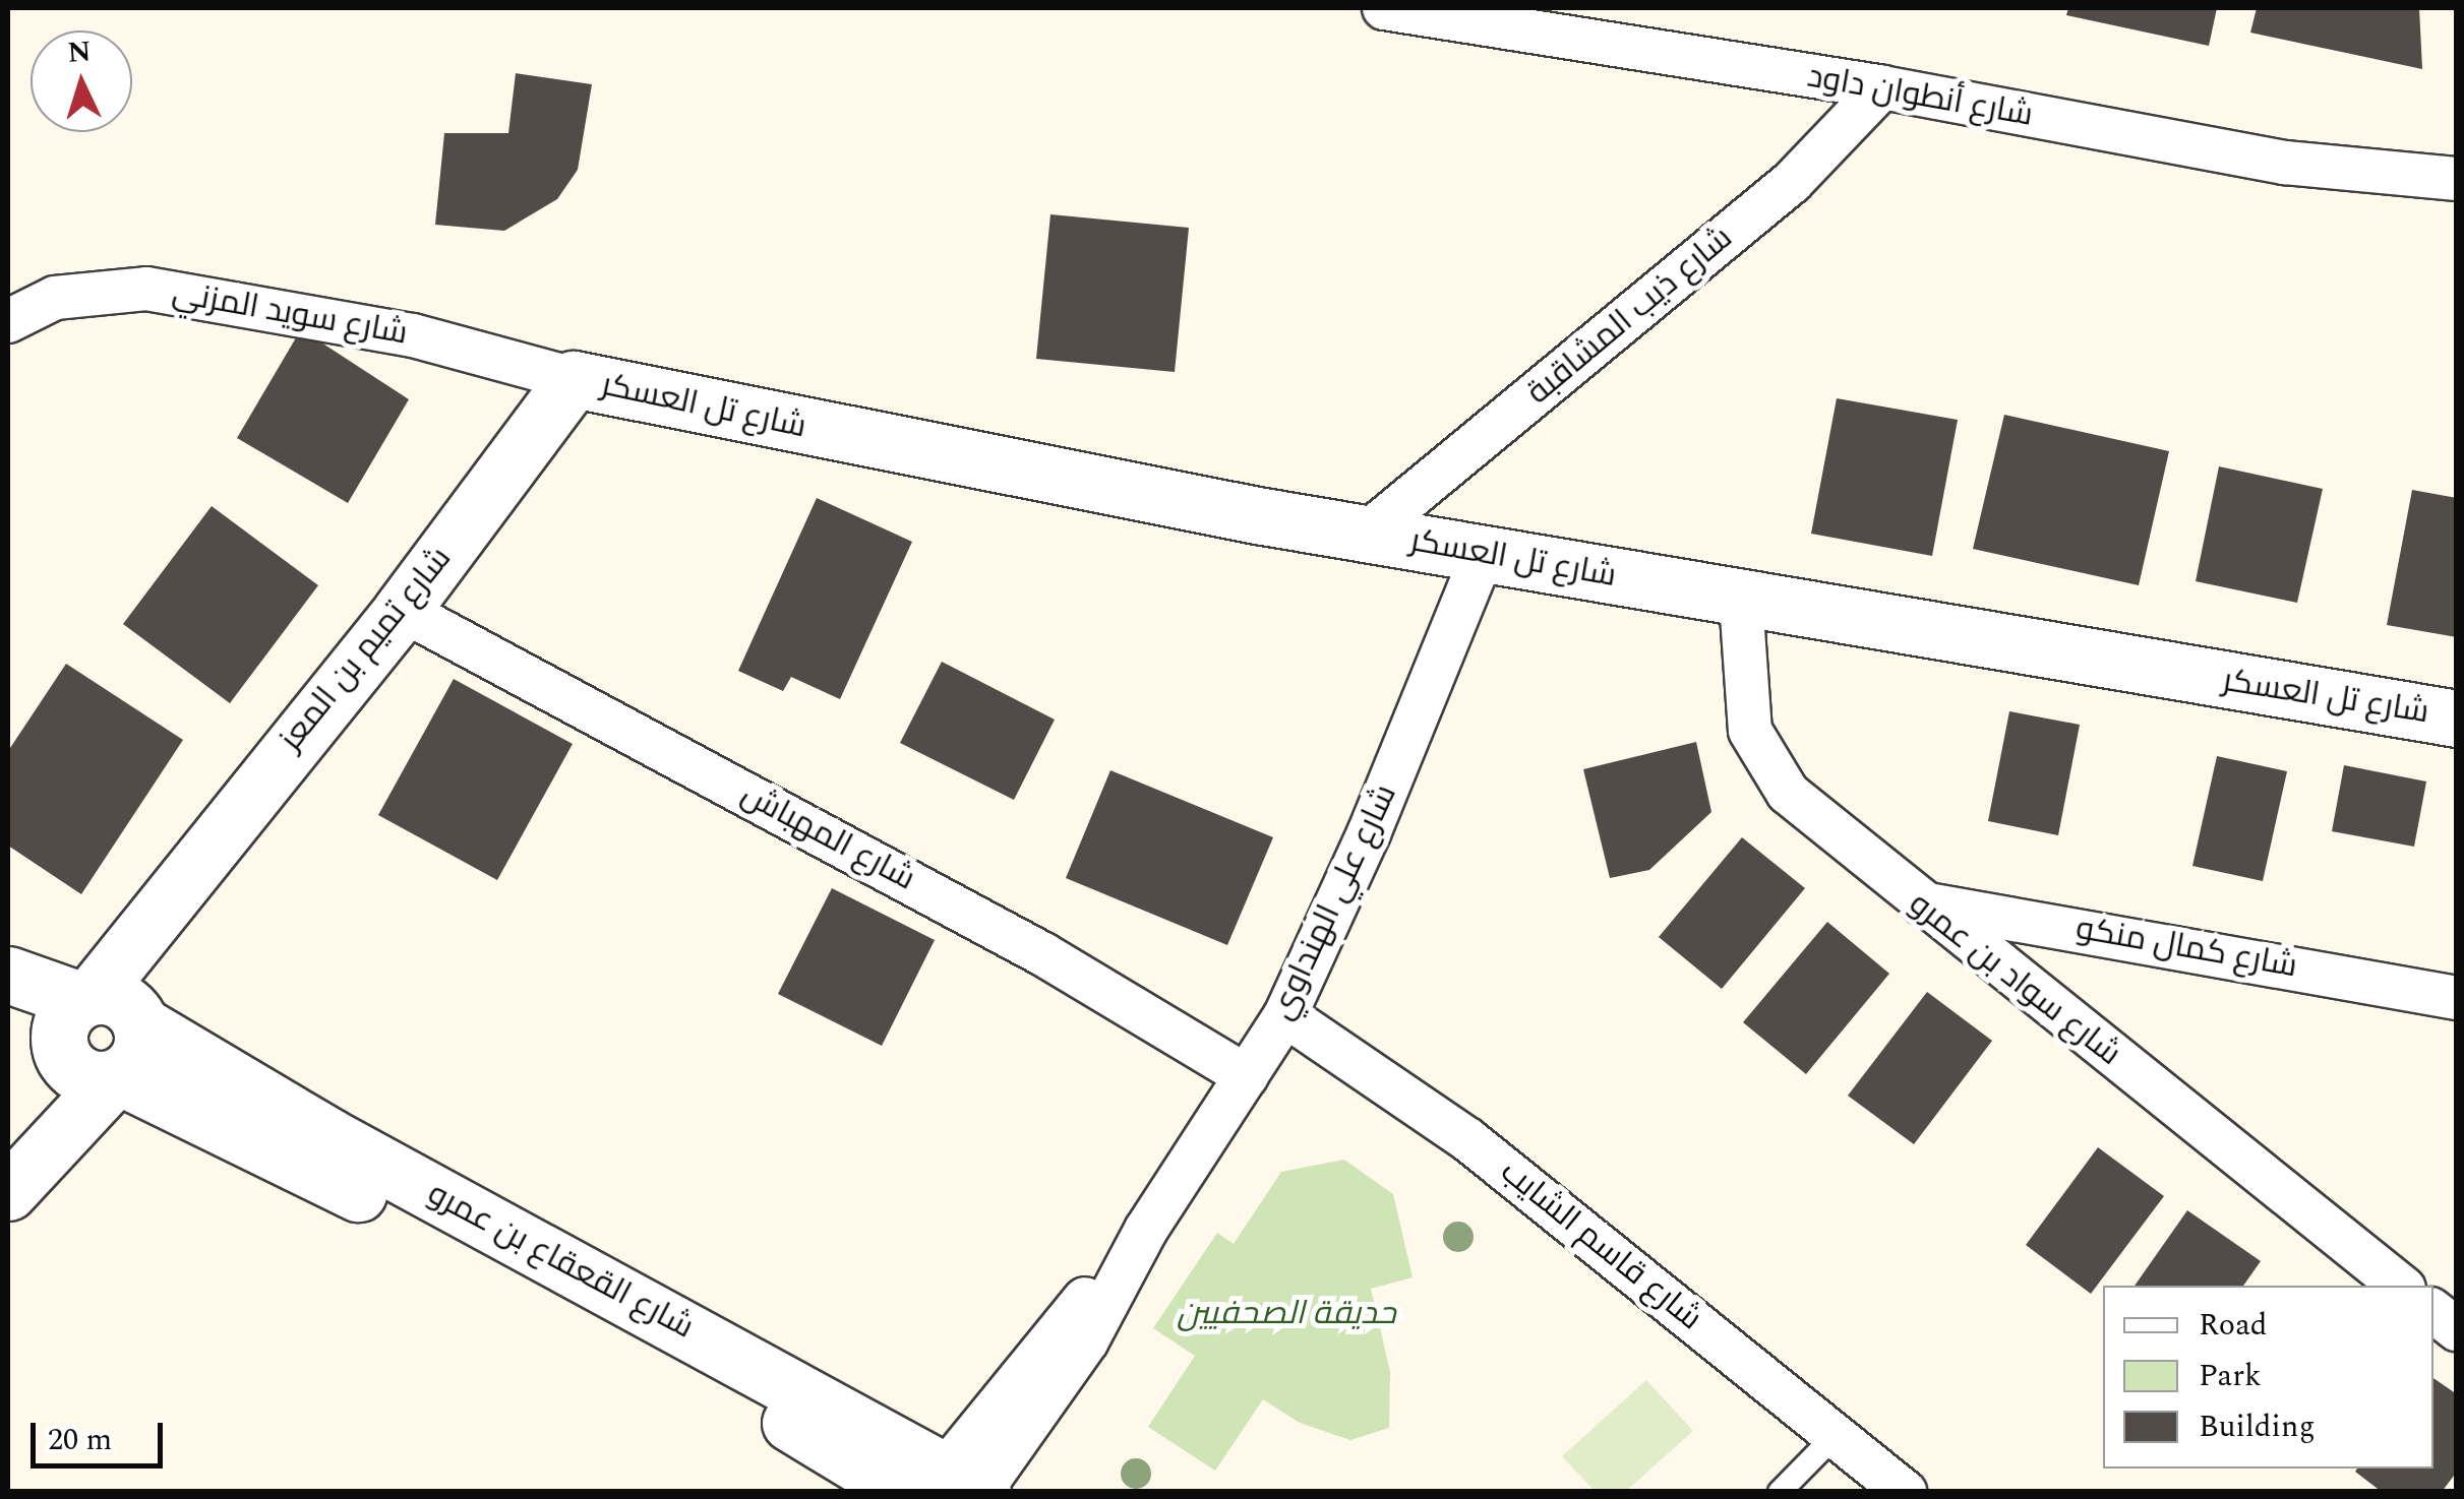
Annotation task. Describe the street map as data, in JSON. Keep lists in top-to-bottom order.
{
  "streets": {
    "street": [
      "شارع أنطوان داود",
      "شارع سويد المزني",
      "شارع ذيب المشاقبة",
      "شارع تل العسكر",
      "شارع تميم بن المعز",
      "شارع المهباش",
      "شارع علي الهنداوي",
      "شارع كمال منكو",
      "شارع سواد بن عمرو",
      "شارع قاسم الشايب",
      "شارع القعقاع بن عمرو"
    ]
  },
  "crossings": [
    ["شارع أنطوان داود", "شارع ذيب المشاقبة"],
    ["شارع سويد المزني", "شارع تل العسكر"],
    ["شارع سويد المزني", "شارع تميم بن المعز"],
    ["شارع ذيب المشاقبة", "شارع تل العسكر"],
    ["شارع تل العسكر", "شارع تميم بن المعز"],
    ["شارع تل العسكر", "شارع علي الهنداوي"],
    ["شارع تل العسكر", "شارع سواد بن عمرو"],
    ["شارع تميم بن المعز", "شارع المهباش"],
    ["شارع تميم بن المعز", "شارع القعقاع بن عمرو"],
    ["شارع المهباش", "شارع علي الهنداوي"],
    ["شارع علي الهنداوي", "شارع قاسم الشايب"],
    ["شارع علي الهنداوي", "شارع القعقاع بن عمرو"],
    ["شارع كمال منكو", "شارع سواد بن عمرو"]
  ],
  "parks": ["حديقة الصحفيين"],
  "legend": ["Road", "Park", "Building"],
  "scale_bar": "20 m",
  "north": "top"
}
